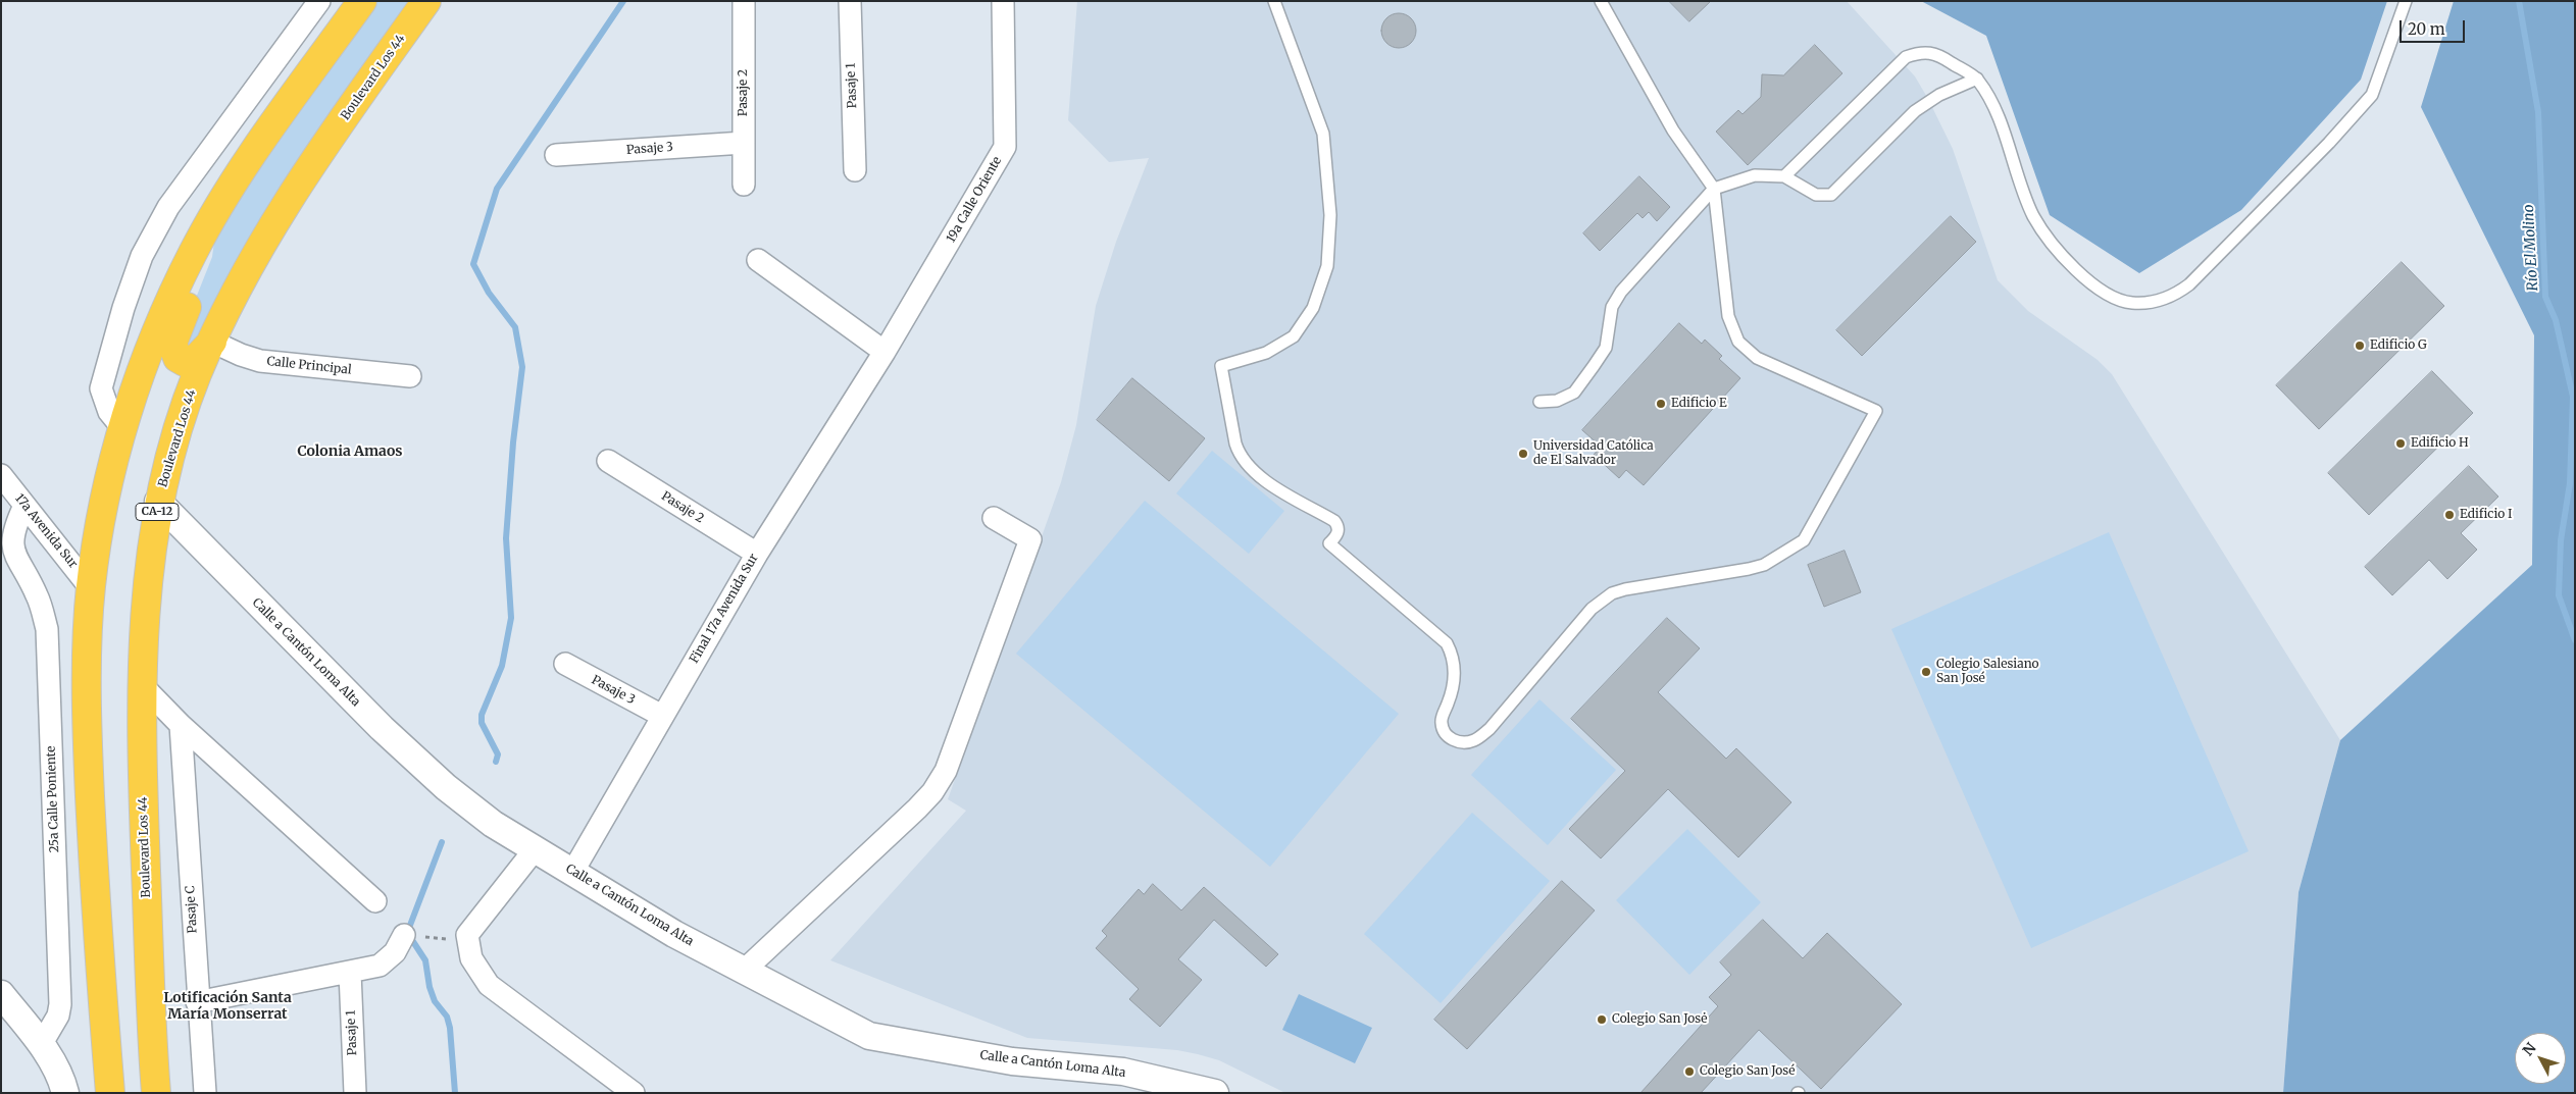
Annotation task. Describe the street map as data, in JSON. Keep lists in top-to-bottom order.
{
  "streets": {
    "highway": ["Boulevard Los 44", "CA-12"],
    "street": [
      "Pasaje 1",
      "Pasaje 2",
      "Pasaje 3",
      "19a Calle Oriente",
      "Calle Principal",
      "17a Avenida Sur",
      "Final 17a Avenida Sur",
      "Calle a Cantón Loma Alta",
      "25a Calle Poniente",
      "Pasaje C"
    ]
  },
  "crossings": [
    ["Boulevard Los 44", "Calle Principal"],
    ["Boulevard Los 44", "Calle a Cantón Loma Alta"],
    ["Pasaje 2", "Pasaje 3"],
    ["Pasaje 2", "Final 17a Avenida Sur"],
    ["Pasaje 3", "Final 17a Avenida Sur"],
    ["19a Calle Oriente", "Final 17a Avenida Sur"],
    ["17a Avenida Sur", "25a Calle Poniente"],
    ["Final 17a Avenida Sur", "Calle a Cantón Loma Alta"]
  ],
  "districts": ["Colonia Amaos", "Lotificación Santa María Monserrat"],
  "water": ["Río El Molino"],
  "places": [
    "Edificio G",
    "Edificio E",
    "Edificio H",
    "Universidad Católica de El Salvador",
    "Edificio I",
    "Colegio Salesiano San José",
    "Colegio San Josė",
    "Colegio San José"
  ],
  "scale_bar": "20 m",
  "north": "top left"
}
